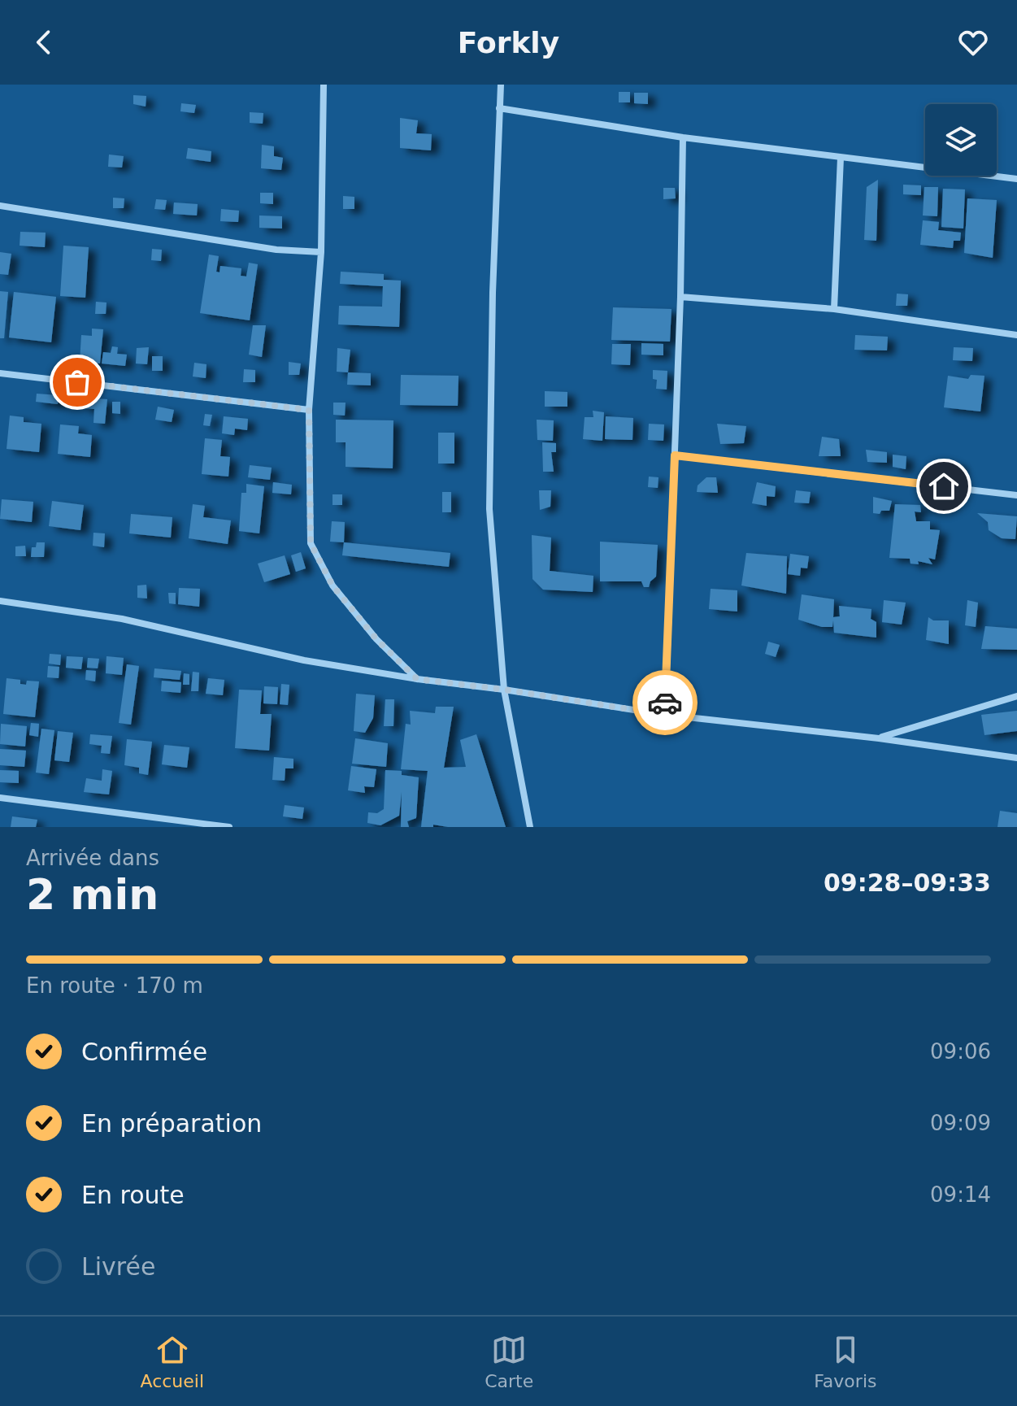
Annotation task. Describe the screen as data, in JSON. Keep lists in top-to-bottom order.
{
  "page": {
    "header": "Forkly",
    "heading": ["2 min", "Arrivée dans", "09:28–09:33"],
    "bar": "En route · 170 m",
    "list": [
      ["Confirmée", "09:06"],
      ["En préparation", "09:09"],
      ["En route", "09:14"],
      "Livrée"
    ],
    "tabs": ["Accueil", "Carte", "Favoris"]
  }
}
